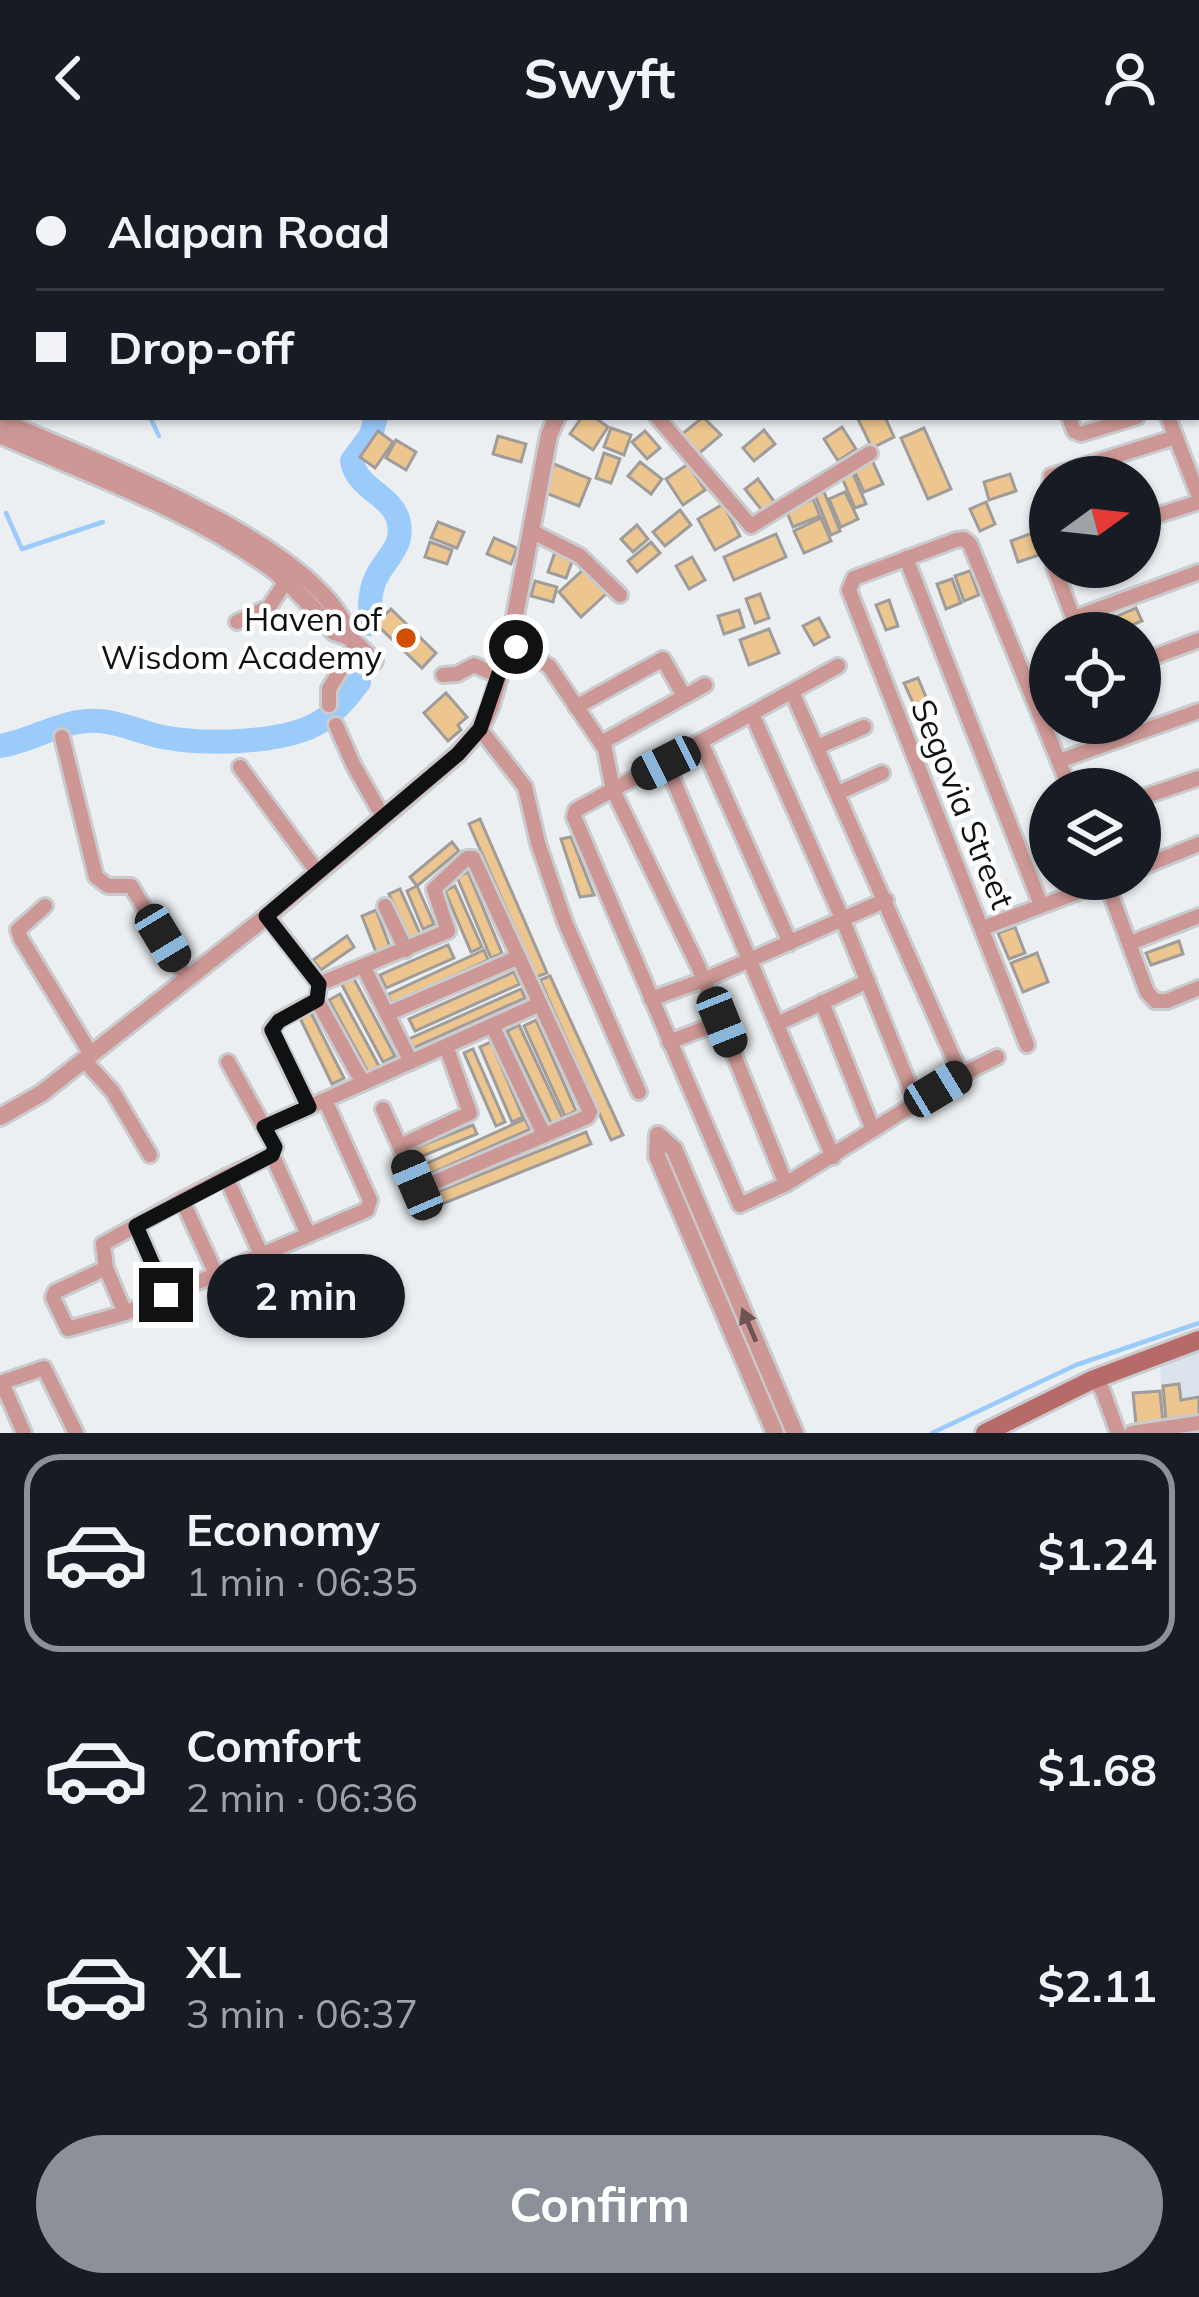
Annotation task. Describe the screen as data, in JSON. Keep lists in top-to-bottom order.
{
  "streets": {
    "street": ["Segovia Street"]
  },
  "places": ["Haven of Wisdom Academy"],
  "north": "right",
  "page": {
    "header": "Swyft",
    "banner": ["Alapan Road", "Drop-off"],
    "bubble": "2 min",
    "list": [
      {
        "name": "Economy",
        "note": "1 min · 06:35",
        "value": "$1.24"
      },
      {
        "name": "Comfort",
        "note": "2 min · 06:36",
        "value": "$1.68"
      },
      {
        "name": "XL",
        "note": "3 min · 06:37",
        "value": "$2.11"
      }
    ],
    "buttons": "Confirm"
  }
}
